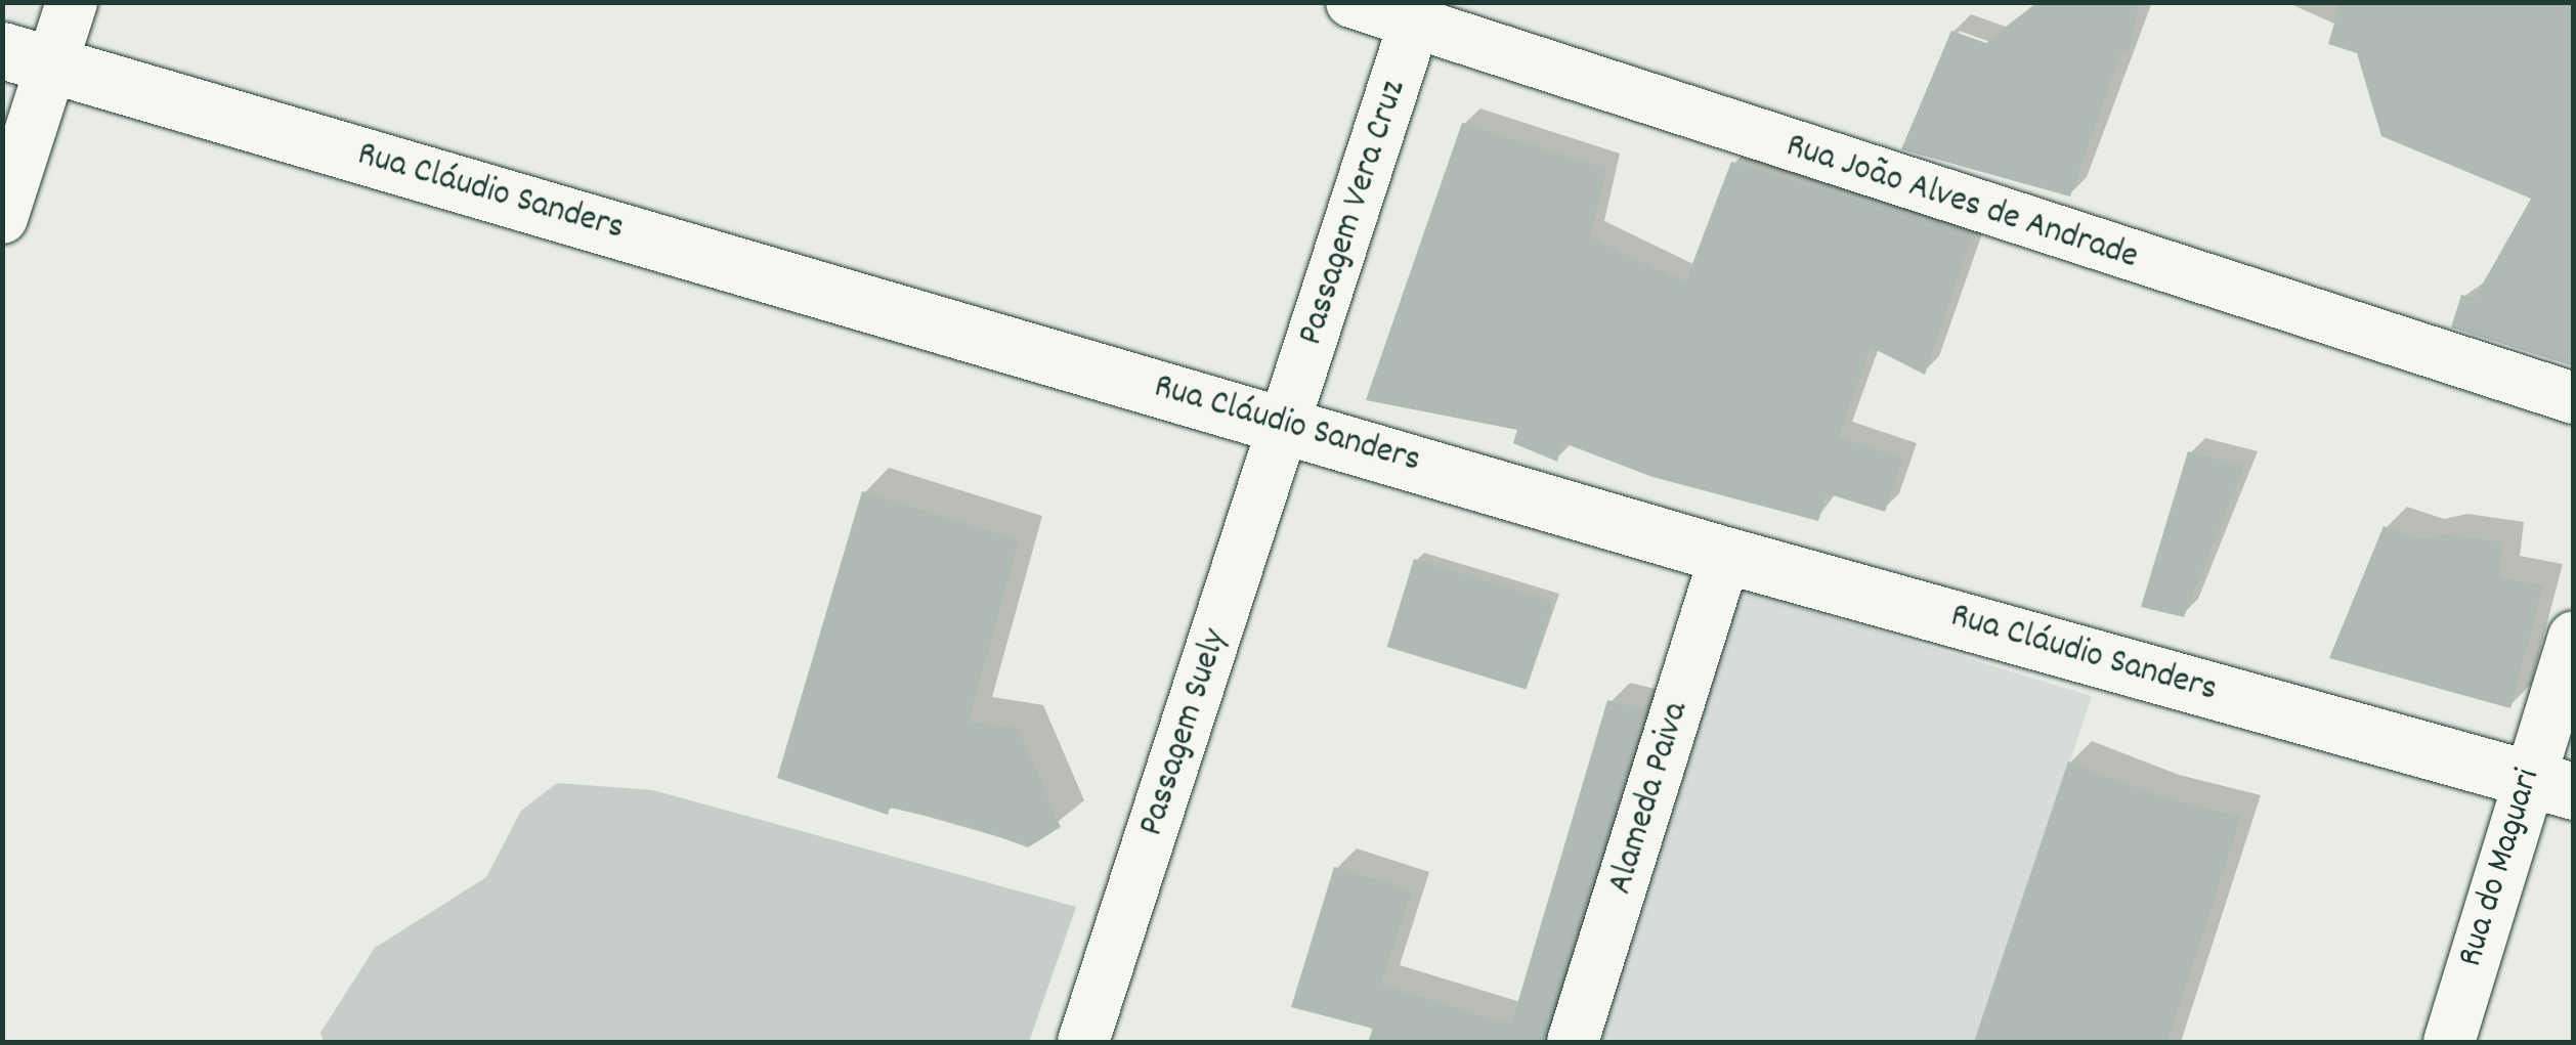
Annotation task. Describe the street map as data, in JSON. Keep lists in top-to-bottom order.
{
  "streets": {
    "main road": ["Rua Cláudio Sanders"],
    "street": [
      "Rua João Alves de Andrade",
      "Passagem Vera Cruz",
      "Passagem Suely",
      "Alameda Paiva",
      "Rua do Maguari"
    ]
  },
  "crossings": [
    ["Rua Cláudio Sanders", "Passagem Vera Cruz"],
    ["Rua Cláudio Sanders", "Passagem Suely"],
    ["Rua Cláudio Sanders", "Alameda Paiva"],
    ["Rua Cláudio Sanders", "Rua do Maguari"],
    ["Rua João Alves de Andrade", "Passagem Vera Cruz"],
    ["Passagem Vera Cruz", "Passagem Suely"]
  ]
}
